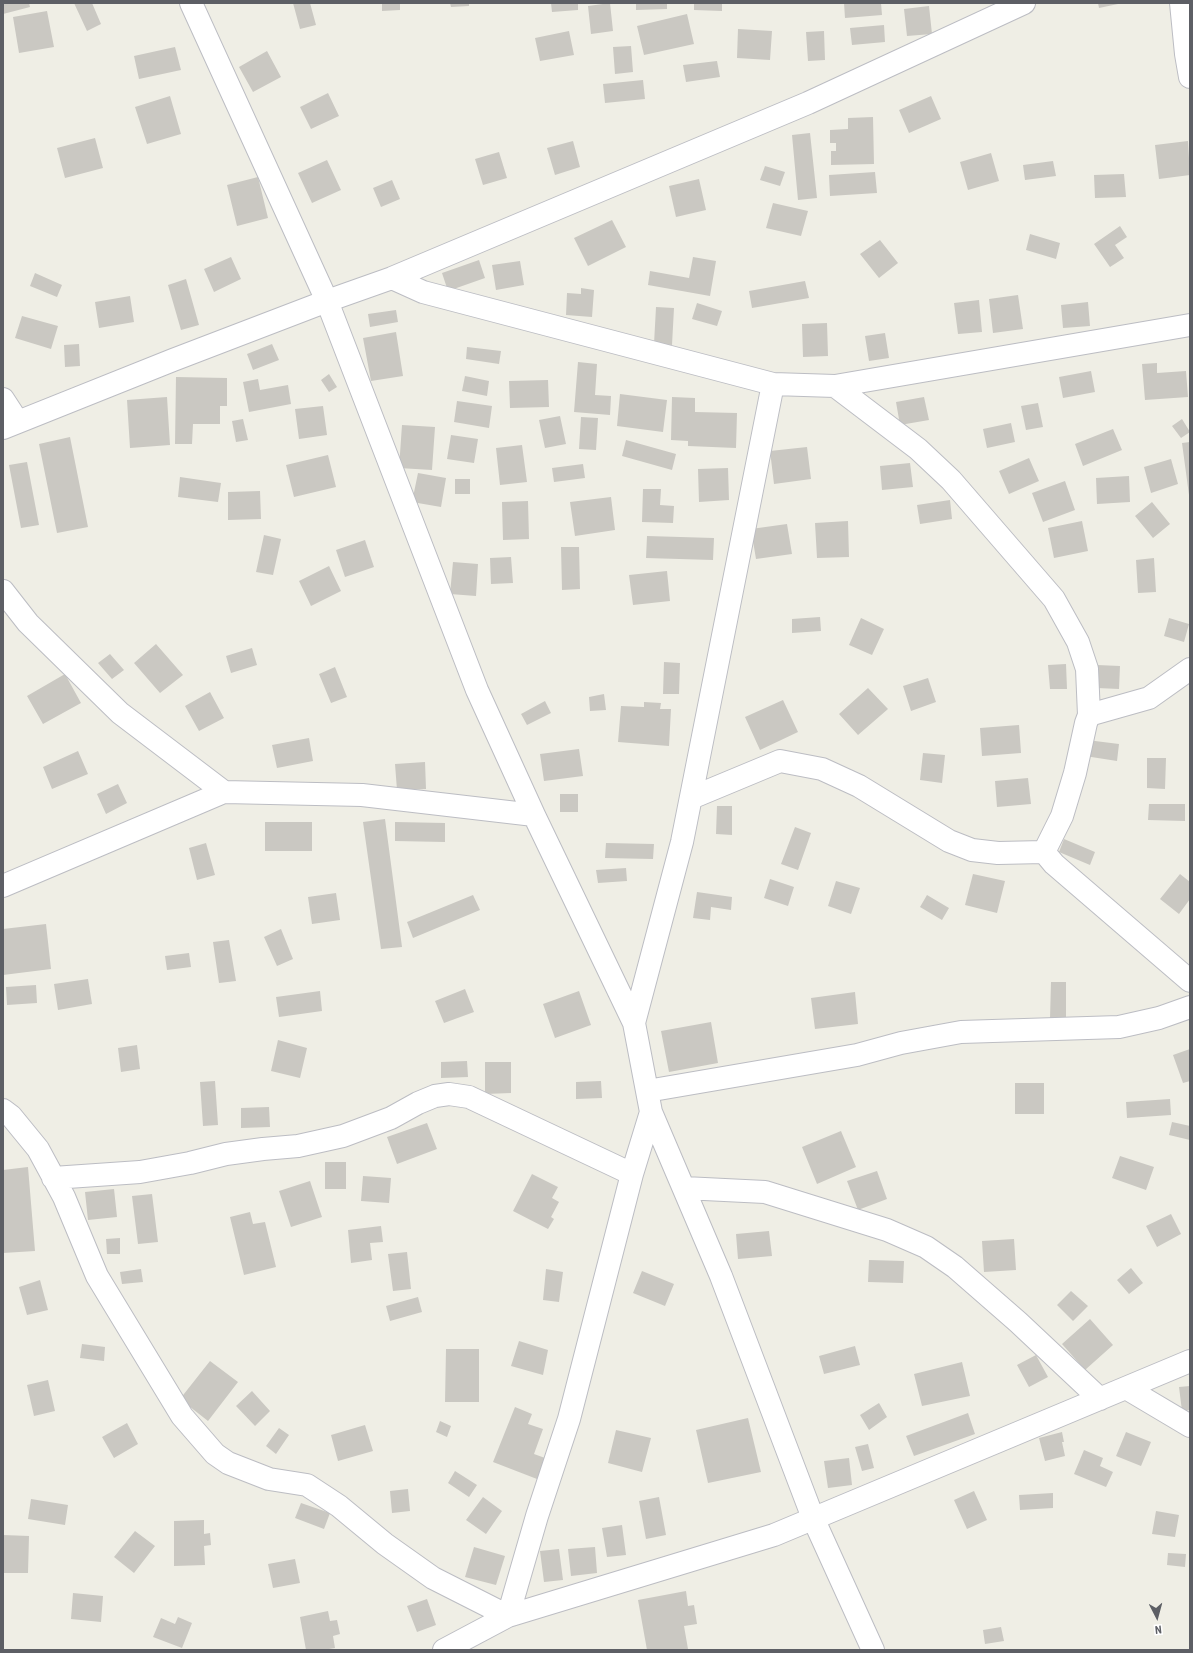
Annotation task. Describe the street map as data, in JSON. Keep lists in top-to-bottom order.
{
  "north": "bottom"
}
